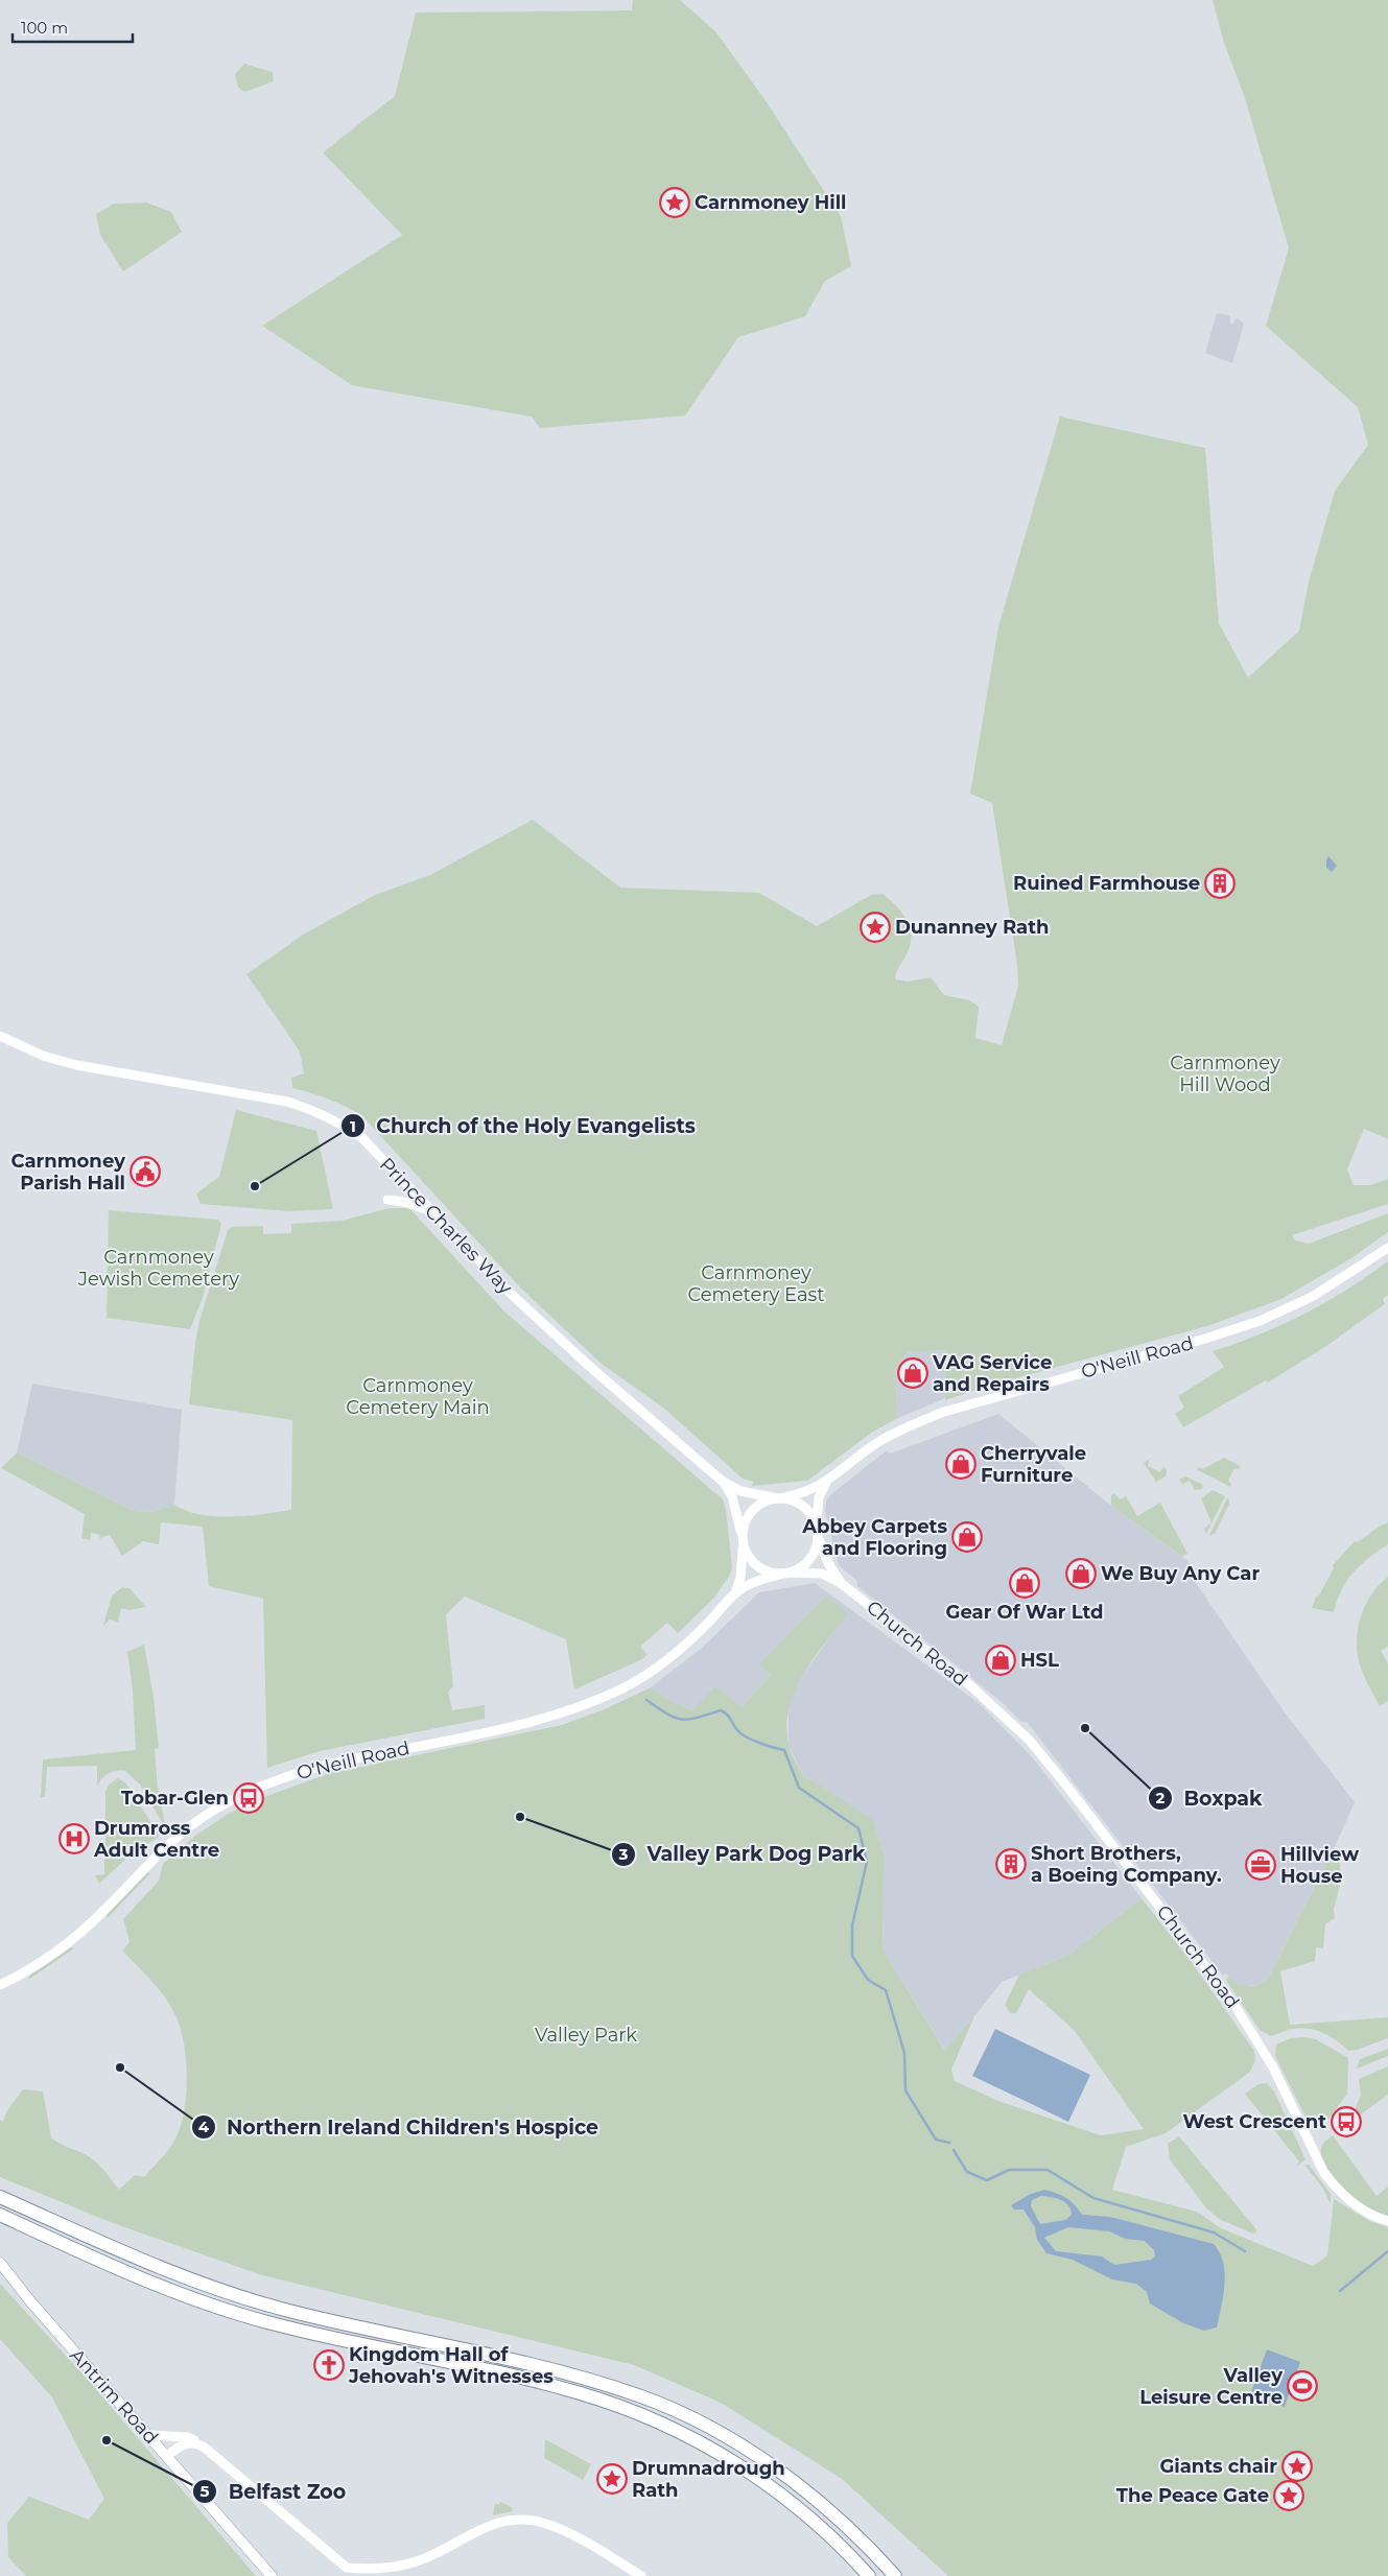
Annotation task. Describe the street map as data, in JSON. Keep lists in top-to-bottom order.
{
  "streets": {
    "main road": ["Antrim Road"],
    "street": ["Prince Charles Way", "O'Neill Road", "Church Road"]
  },
  "crossings": [
    ["Prince Charles Way", "O'Neill Road"],
    ["Prince Charles Way", "Church Road"],
    ["O'Neill Road", "Church Road"]
  ],
  "parks": [
    "Carnmoney Hill Wood",
    "Carnmoney Jewish Cemetery",
    "Carnmoney Cemetery East",
    "Carnmoney Cemetery Main",
    "Valley Park"
  ],
  "places": {
    "place": [
      "Carnmoney Hill",
      "Dunanney Rath",
      "Giants chair",
      "Drumnadrough Rath",
      "The Peace Gate"
    ],
    "building": ["Ruined Farmhouse", "Short Brothers, a Boeing Company."],
    "public building": ["Carnmoney Parish Hall"],
    "other": [
      "Church of the Holy Evangelists",
      "Boxpak",
      "Valley Park Dog Park",
      "Northern Ireland Children's Hospice",
      "Belfast Zoo"
    ],
    "shop": [
      "VAG Service and Repairs",
      "Cherryvale Furniture",
      "Abbey Carpets and Flooring",
      "We Buy Any Car",
      "Gear Of War Ltd",
      "HSL"
    ],
    "bus stop": ["Tobar-Glen", "West Crescent"],
    "hospital": ["Drumross Adult Centre"],
    "office": ["Hillview House"],
    "church": ["Kingdom Hall of Jehovah's Witnesses"],
    "sports": ["Valley Leisure Centre"]
  },
  "scale_bar": "100 m"
}
